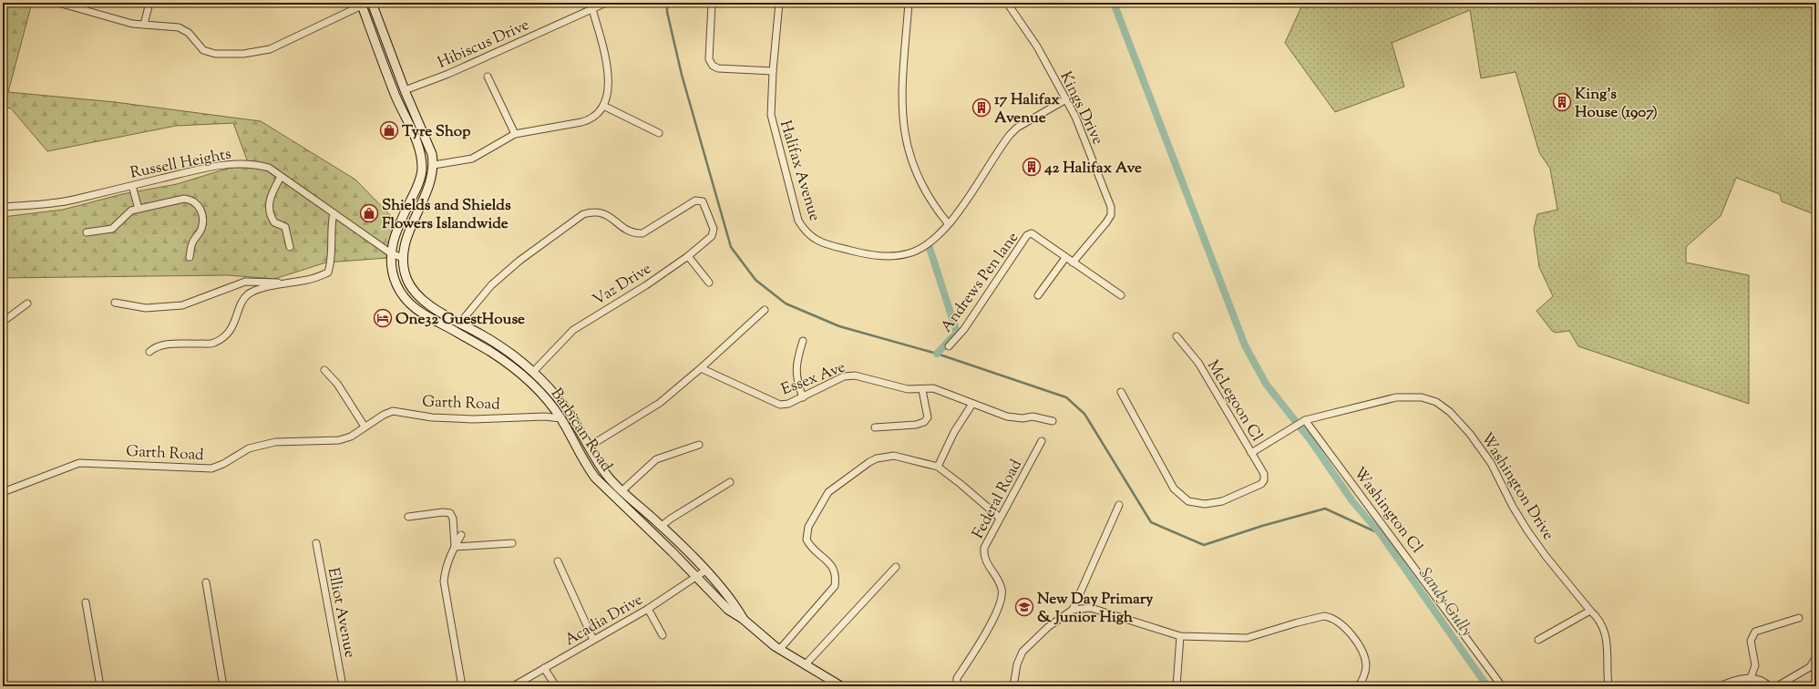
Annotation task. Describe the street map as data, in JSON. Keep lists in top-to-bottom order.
{
  "streets": {
    "main road": ["Barbican Road"],
    "street": [
      "Hibiscus Drive",
      "Kings Drive",
      "Russell Heights",
      "Halifax Avenue",
      "Andrews Pen lane",
      "Vaz Drive",
      "Essex Ave",
      "McLegoon Cl",
      "Garth Road",
      "Washington Drive",
      "Federal Road",
      "Washington Cl",
      "Elliot Avenue",
      "Acadia Drive"
    ]
  },
  "crossings": [
    ["Hibiscus Drive", "Barbican Road"],
    ["Kings Drive", "Halifax Avenue"],
    ["Kings Drive", "Andrews Pen lane"],
    ["Russell Heights", "Barbican Road"],
    ["Vaz Drive", "Barbican Road"],
    ["McLegoon Cl", "Washington Drive"],
    ["Garth Road", "Barbican Road"],
    ["Barbican Road", "Acadia Drive"],
    ["Washington Drive", "Washington Cl"]
  ],
  "water": ["Sandy Gully"],
  "places": {
    "building": ["King's House (1907)", "17 Halifax Avenue", "42 Halifax Ave"],
    "shop": ["Tyre Shop", "Shields and Shields Flowers Islandwide"],
    "hotel": ["One32 GuestHouse"],
    "school or university": ["New Day Primary & Junior High"]
  }
}
